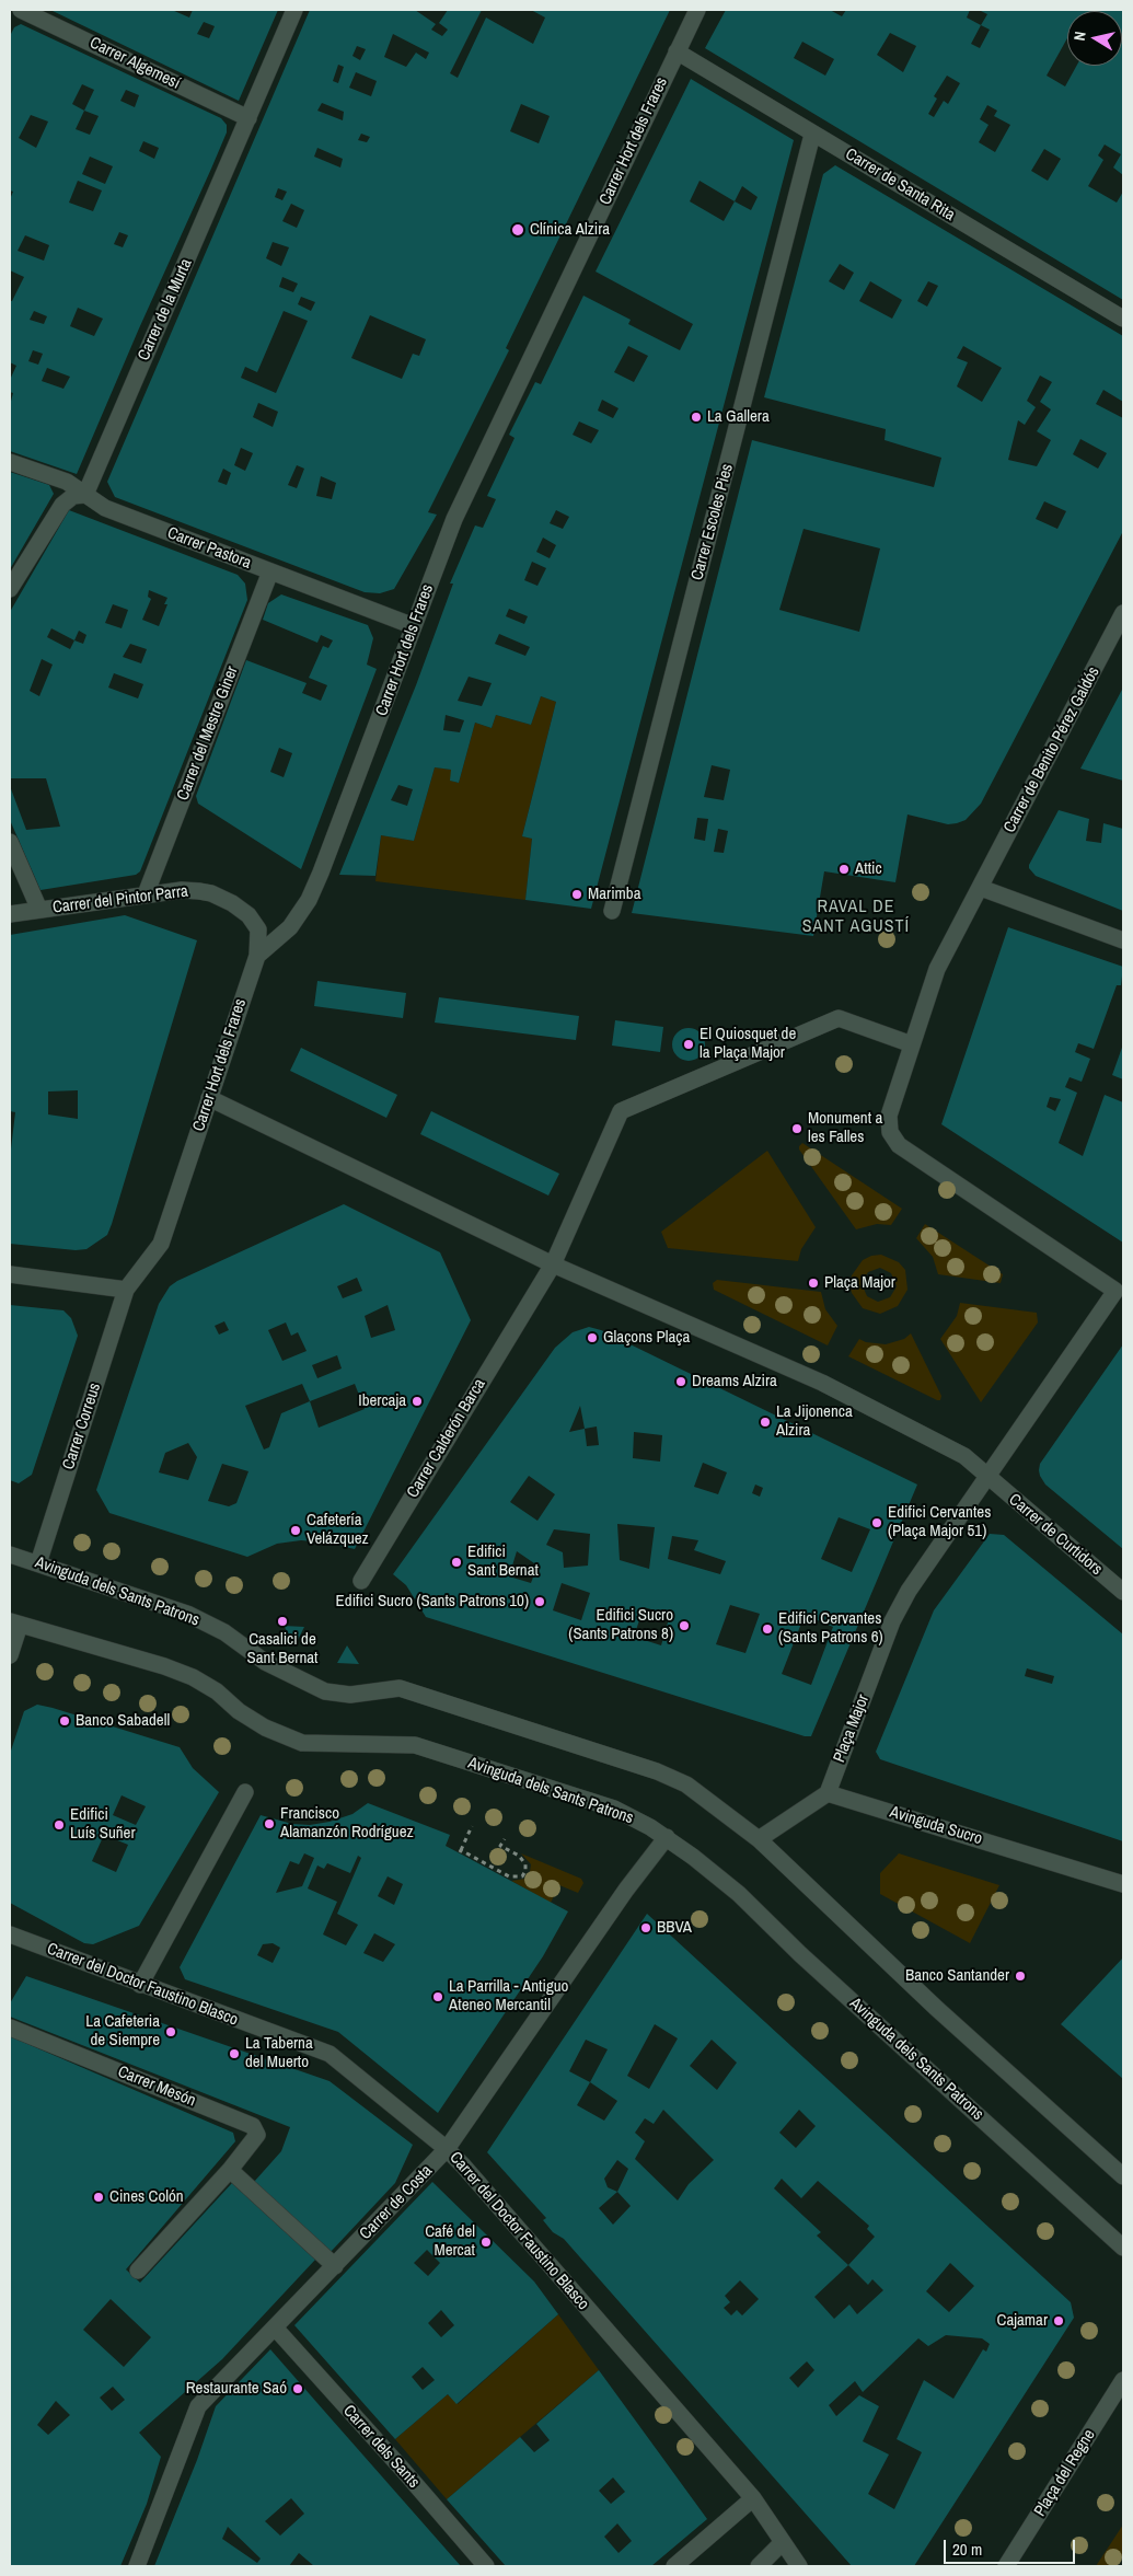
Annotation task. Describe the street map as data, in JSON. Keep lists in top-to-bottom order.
{
  "streets": {
    "street": [
      "Carrer Algemesí",
      "Carrer Hort dels Frares",
      "Carrer de Santa Rita",
      "Carrer de la Murta",
      "Carrer Escoles Pies",
      "Carrer Pastora",
      "Carrer del Mestre Giner",
      "Carrer de Benito Pérez Galdós",
      "Carrer del Pintor Parra",
      "Carrer Correus",
      "Carrer Calderón Barca",
      "Carrer de Curtidors",
      "Avinguda dels Sants Patrons",
      "Plaça Major",
      "Avinguda Sucro",
      "Carrer del Doctor Faustino Blasco",
      "Carrer Mesón",
      "Carrer de Costa",
      "Carrer dels Sants",
      "Plaça del Regne"
    ]
  },
  "crossings": [
    ["Carrer Algemesí", "Carrer de la Murta"],
    ["Carrer Hort dels Frares", "Carrer de Santa Rita"],
    ["Carrer Hort dels Frares", "Carrer Pastora"],
    ["Carrer Hort dels Frares", "Carrer del Pintor Parra"],
    ["Carrer Hort dels Frares", "Carrer Correus"],
    ["Carrer Hort dels Frares", "Carrer de Curtidors"],
    ["Carrer de Santa Rita", "Carrer Escoles Pies"],
    ["Carrer de la Murta", "Carrer Pastora"],
    ["Carrer Pastora", "Carrer del Mestre Giner"],
    ["Carrer del Mestre Giner", "Carrer del Pintor Parra"],
    ["Carrer de Benito Pérez Galdós", "Plaça Major"],
    ["Carrer Correus", "Avinguda dels Sants Patrons"],
    ["Carrer Calderón Barca", "Carrer de Curtidors"],
    ["Carrer Calderón Barca", "Plaça Major"],
    ["Carrer de Curtidors", "Plaça Major"],
    ["Avinguda dels Sants Patrons", "Carrer de Costa"],
    ["Plaça Major", "Avinguda Sucro"],
    ["Carrer del Doctor Faustino Blasco", "Carrer de Costa"],
    ["Carrer de Costa", "Carrer dels Sants"]
  ],
  "districts": ["RAVAL DE SANT AGUSTÍ"],
  "places": [
    "Clínica Alzira",
    "La Gallera",
    "Attic",
    "Marimba",
    "El Quiosquet de la Plaça Major",
    "Monument a les Falles",
    "Plaça Major",
    "Glaçons Plaça",
    "Dreams Alzira",
    "Ibercaja",
    "La Jijonenca Alzira",
    "Edifici Cervantes (Plaça Major 51)",
    "Cafetería Velázquez",
    "Edifici Sant Bernat",
    "Edifici Sucro (Sants Patrons 10)",
    "Casalici de Sant Bernat",
    "Edifici Sucro (Sants Patrons 8)",
    "Edifici Cervantes (Sants Patrons 6)",
    "Banco Sabadell",
    "Francisco Alamanzón Rodríguez",
    "Edifici Luís Suñer",
    "BBVA",
    "Banco Santander",
    "La Parrilla - Antiguo Ateneo Mercantil",
    "La Cafeteria de Siempre",
    "La Taberna del Muerto",
    "Cines Colón",
    "Café del Mercat",
    "Cajamar",
    "Restaurante Saó"
  ],
  "scale_bar": "20 m",
  "north": "left"
}
